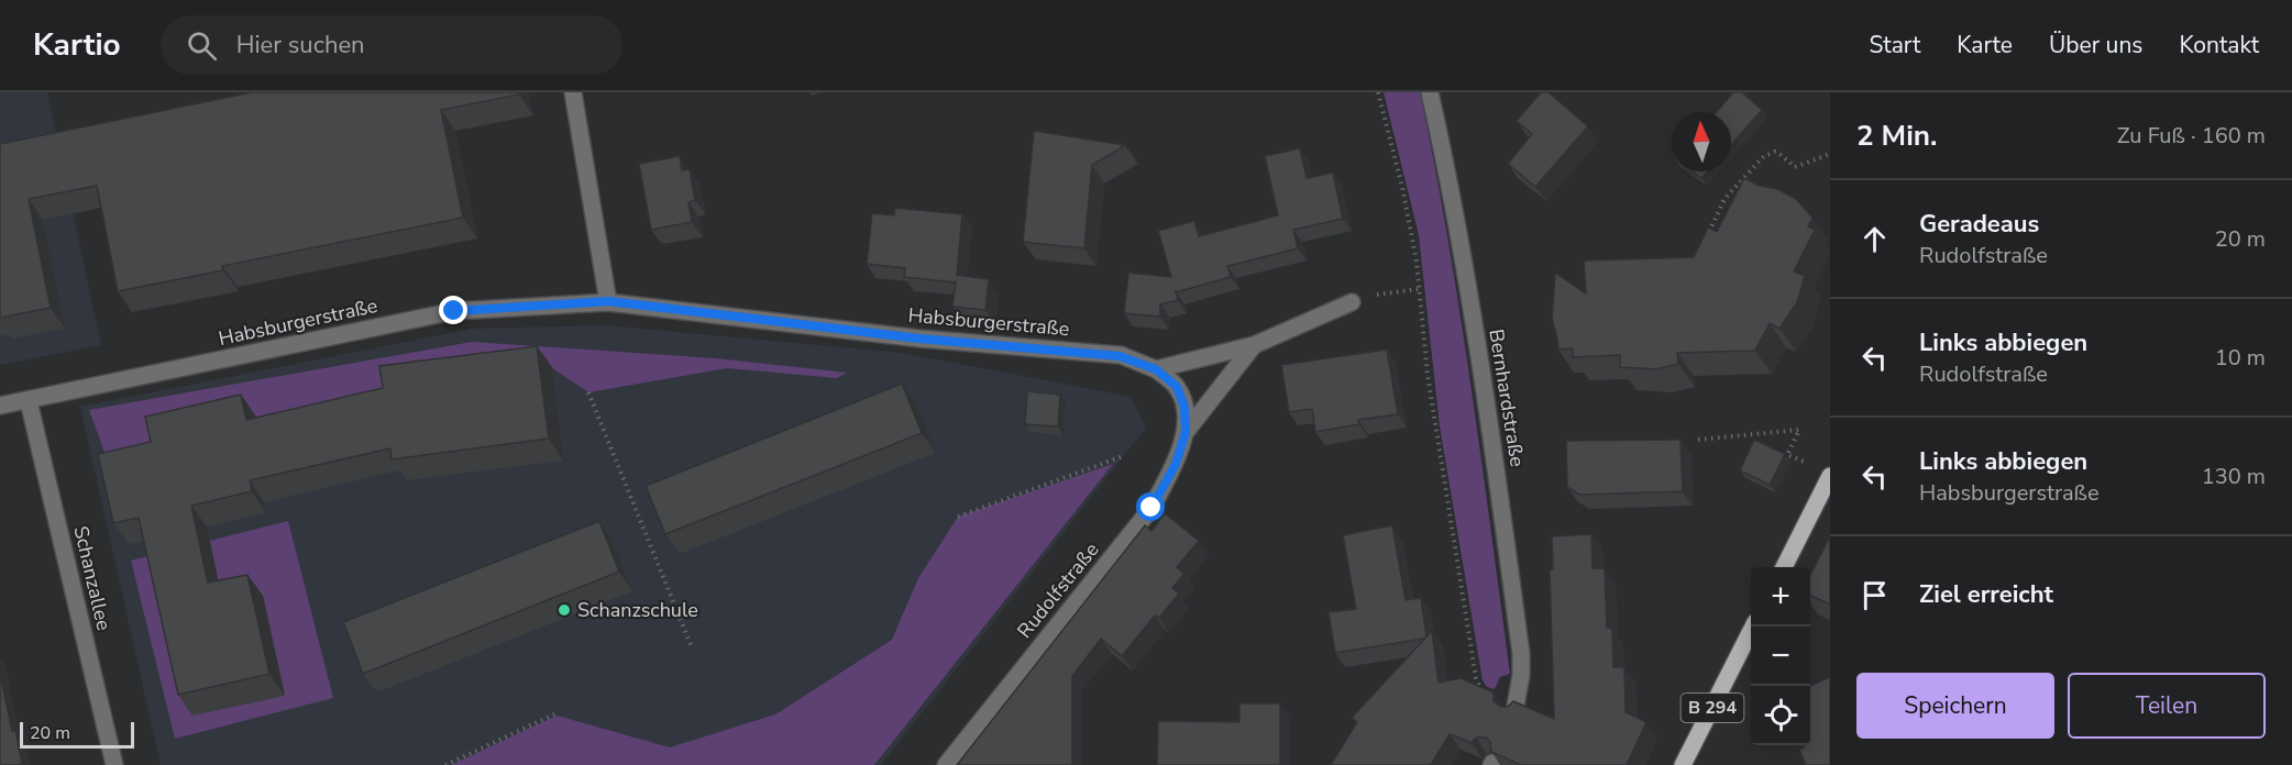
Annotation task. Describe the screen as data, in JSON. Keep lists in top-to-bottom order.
{
  "streets": {
    "main road": ["B 294"],
    "street": [
      "Habsburgerstraße",
      "Bernhardstraße",
      "Schanzallee",
      "Rudolfstraße"
    ]
  },
  "crossings": [
    ["Habsburgerstraße", "Schanzallee"],
    ["Habsburgerstraße", "Rudolfstraße"]
  ],
  "places": ["Schanzschule"],
  "scale_bar": "20 m",
  "north": "top",
  "page": {
    "header": "Kartio",
    "search": "Hier suchen",
    "nav": [
      "Start",
      "Karte",
      "Über uns",
      "Kontakt"
    ],
    "heading": ["2 Min.", "Zu Fuß · 160 m"],
    "list": [
      ["Geradeaus", "Rudolfstraße", "20 m"],
      ["Links abbiegen", "Rudolfstraße", "10 m"],
      ["Links abbiegen", "Habsburgerstraße", "130 m"],
      "Ziel erreicht"
    ],
    "map_buttons": ["+", "−"],
    "buttons": ["Speichern", "Teilen"],
    "scale": "20 m"
  }
}
